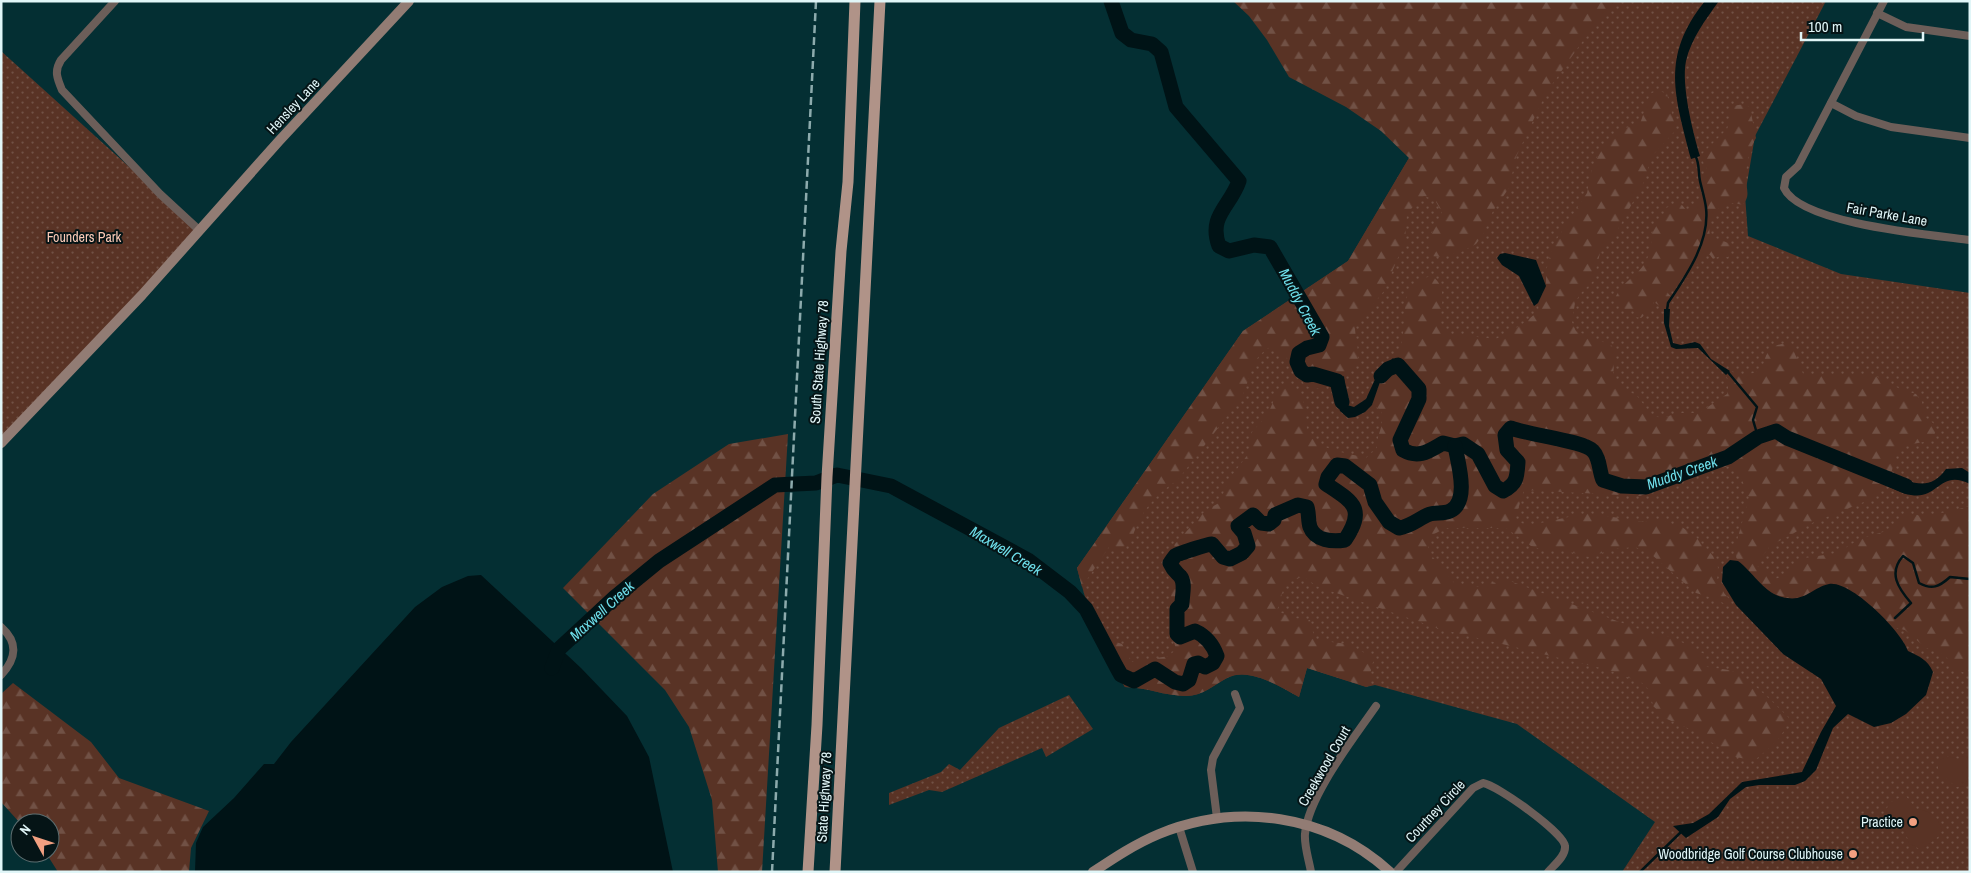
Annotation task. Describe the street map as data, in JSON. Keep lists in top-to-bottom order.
{
  "streets": {
    "main road": ["South State Highway 78", "State Highway 78"],
    "street": [
      "Hensley Lane",
      "Fair Parke Lane",
      "Creekwood Court",
      "Courtney Circle"
    ]
  },
  "crossings": [
    ["South State Highway 78", "State Highway 78"]
  ],
  "water": ["Muddy Creek", "Maxwell Creek"],
  "parks": ["Founders Park"],
  "places": ["Practice", "Woodbridge Golf Course Clubhouse"],
  "scale_bar": "100 m",
  "north": "top left"
}
